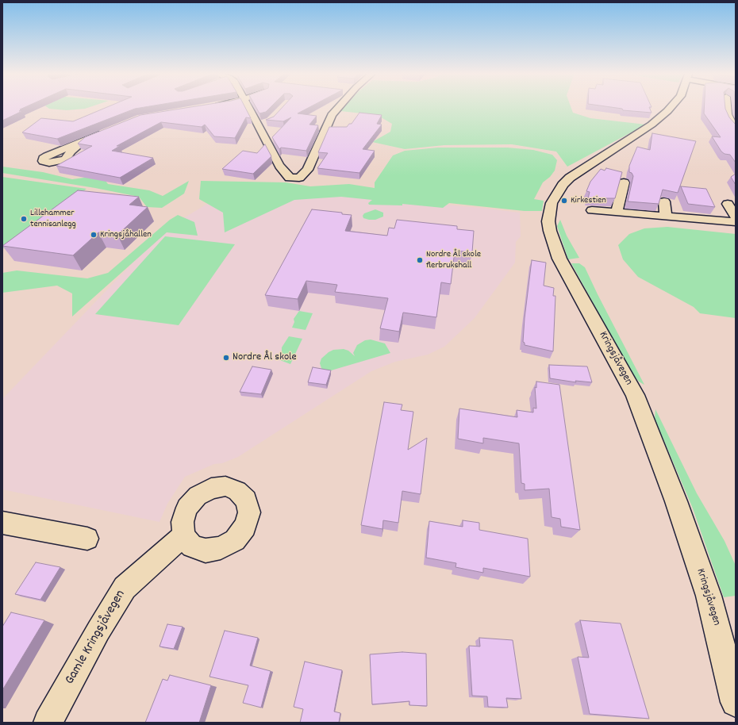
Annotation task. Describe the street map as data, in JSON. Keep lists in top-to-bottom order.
{
  "streets": {
    "street": ["Kringsjåvegen", "Gamle Kringsjåvegen"]
  },
  "places": [
    "Kirkestien",
    "Lillehammer tennisanlegg",
    "Kringsjåhallen",
    "Nordre Ål skole flerbrukshall",
    "Nordre Ål skole"
  ]
}
